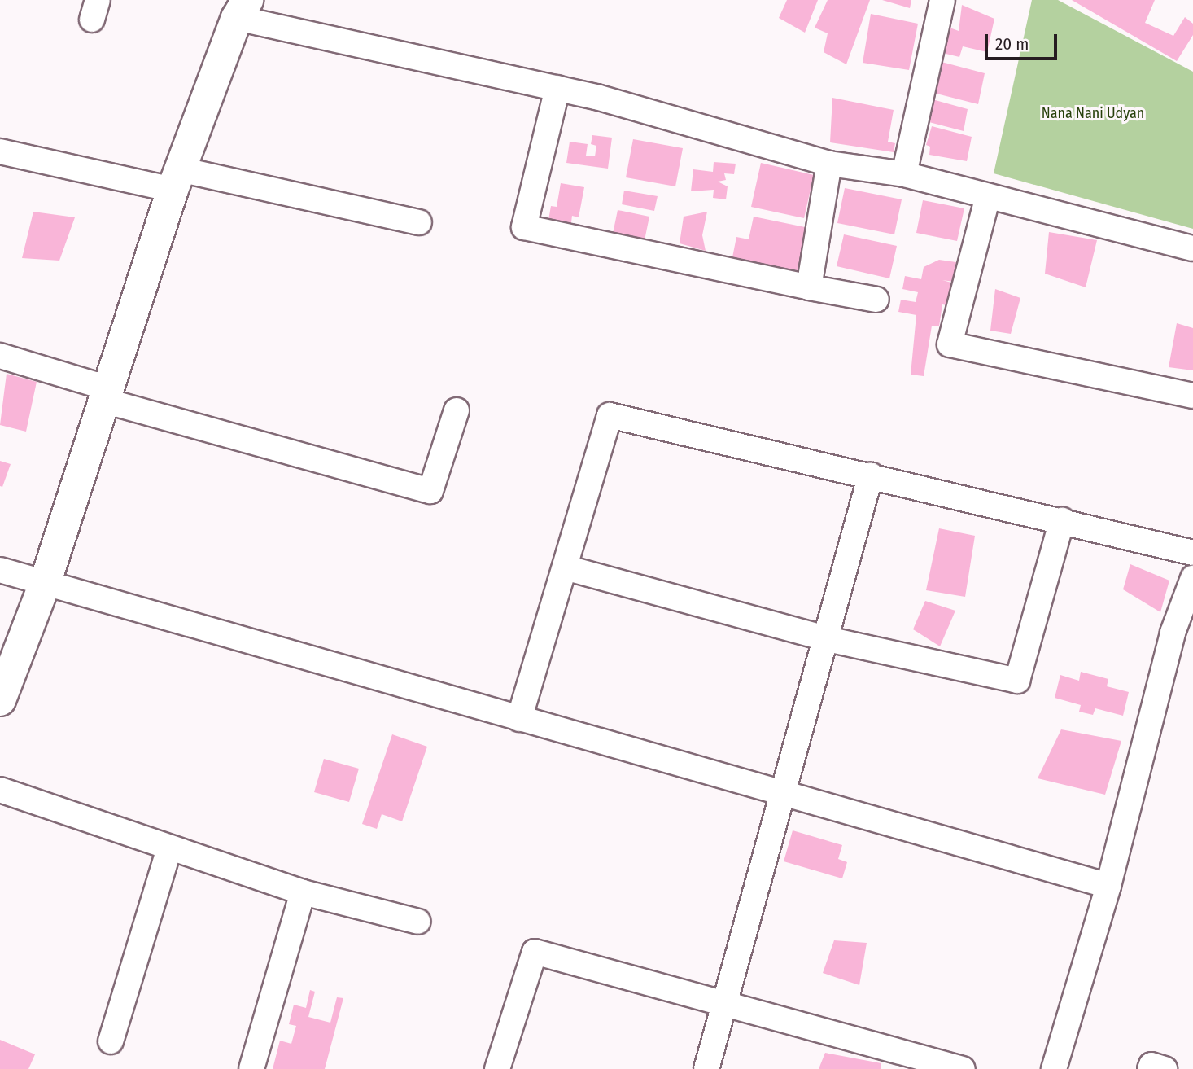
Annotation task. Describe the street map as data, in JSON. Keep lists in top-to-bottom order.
{
  "parks": ["Nana Nani Udyan"],
  "scale_bar": "20 m"
}
